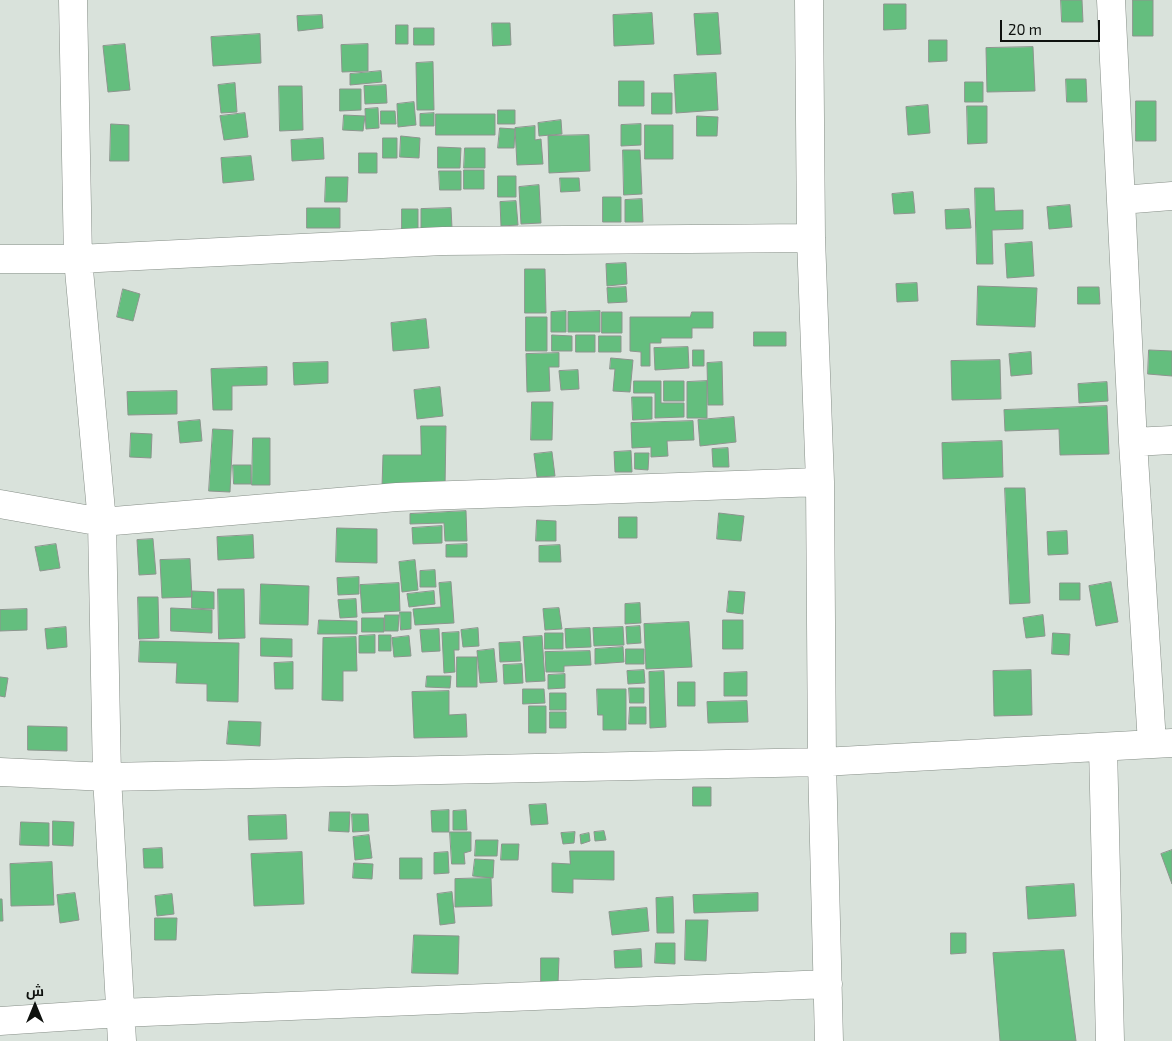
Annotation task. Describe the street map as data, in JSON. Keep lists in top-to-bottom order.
{
  "scale_bar": "20 m",
  "north": "top"
}
